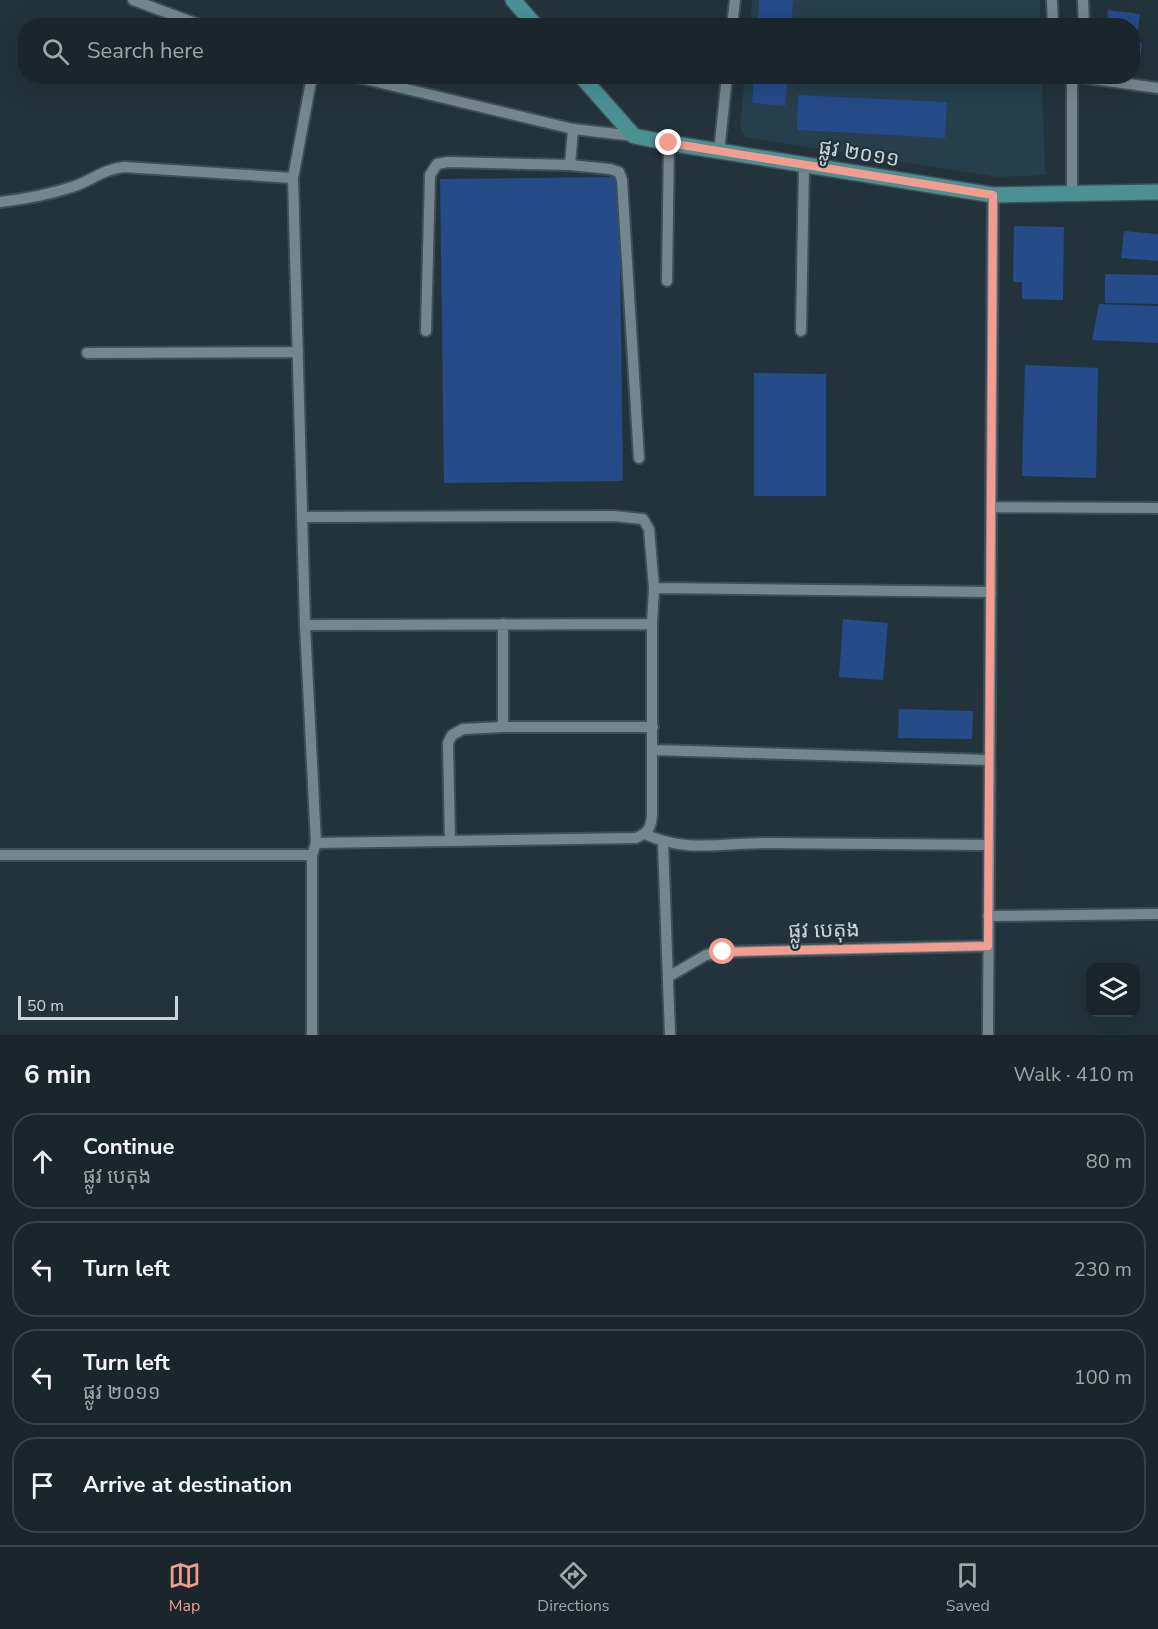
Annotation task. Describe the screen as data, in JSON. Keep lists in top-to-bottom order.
{
  "streets": {
    "main road": ["ផ្លូវ ២០១១"],
    "street": ["ផ្លូវ បេតុង"]
  },
  "scale_bar": "50 m",
  "page": {
    "search": "Search here",
    "scale": "50 m",
    "heading": ["6 min", "Walk · 410 m"],
    "list": [
      ["Continue", "ផ្លូវ បេតុង", "80 m"],
      ["Turn left", "230 m"],
      ["Turn left", "ផ្លូវ ២០១១", "100 m"],
      "Arrive at destination"
    ],
    "nav": ["Map", "Directions", "Saved"]
  }
}
